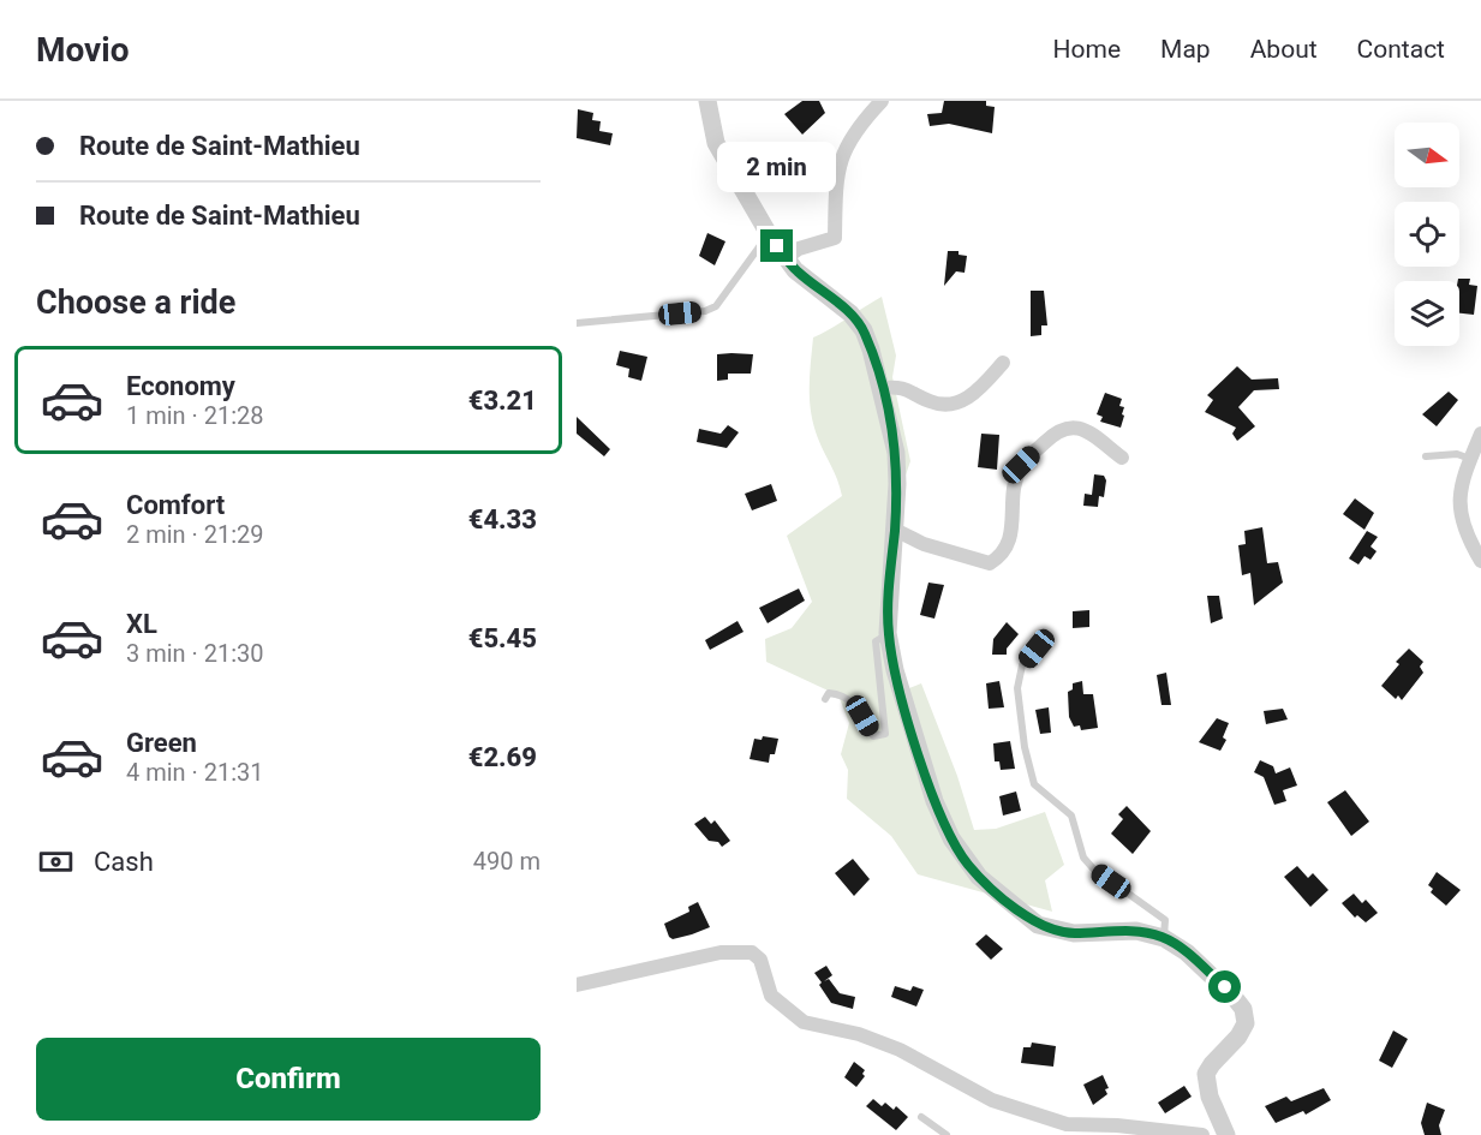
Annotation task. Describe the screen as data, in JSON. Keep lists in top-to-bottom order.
{
  "north": "right",
  "page": {
    "header": "Movio",
    "nav": [
      "Home",
      "Map",
      "About",
      "Contact"
    ],
    "banner": ["Route de Saint-Mathieu", "Route de Saint-Mathieu"],
    "bubble": "2 min",
    "heading": "Choose a ride",
    "list": [
      {
        "name": "Economy",
        "note": "1 min · 21:28",
        "value": "€3.21"
      },
      {
        "name": "Comfort",
        "note": "2 min · 21:29",
        "value": "€4.33"
      },
      {
        "name": "XL",
        "note": "3 min · 21:30",
        "value": "€5.45"
      },
      {
        "name": "Green",
        "note": "4 min · 21:31",
        "value": "€2.69"
      }
    ],
    "pay": ["Cash", "490 m"],
    "buttons": "Confirm"
  }
}
